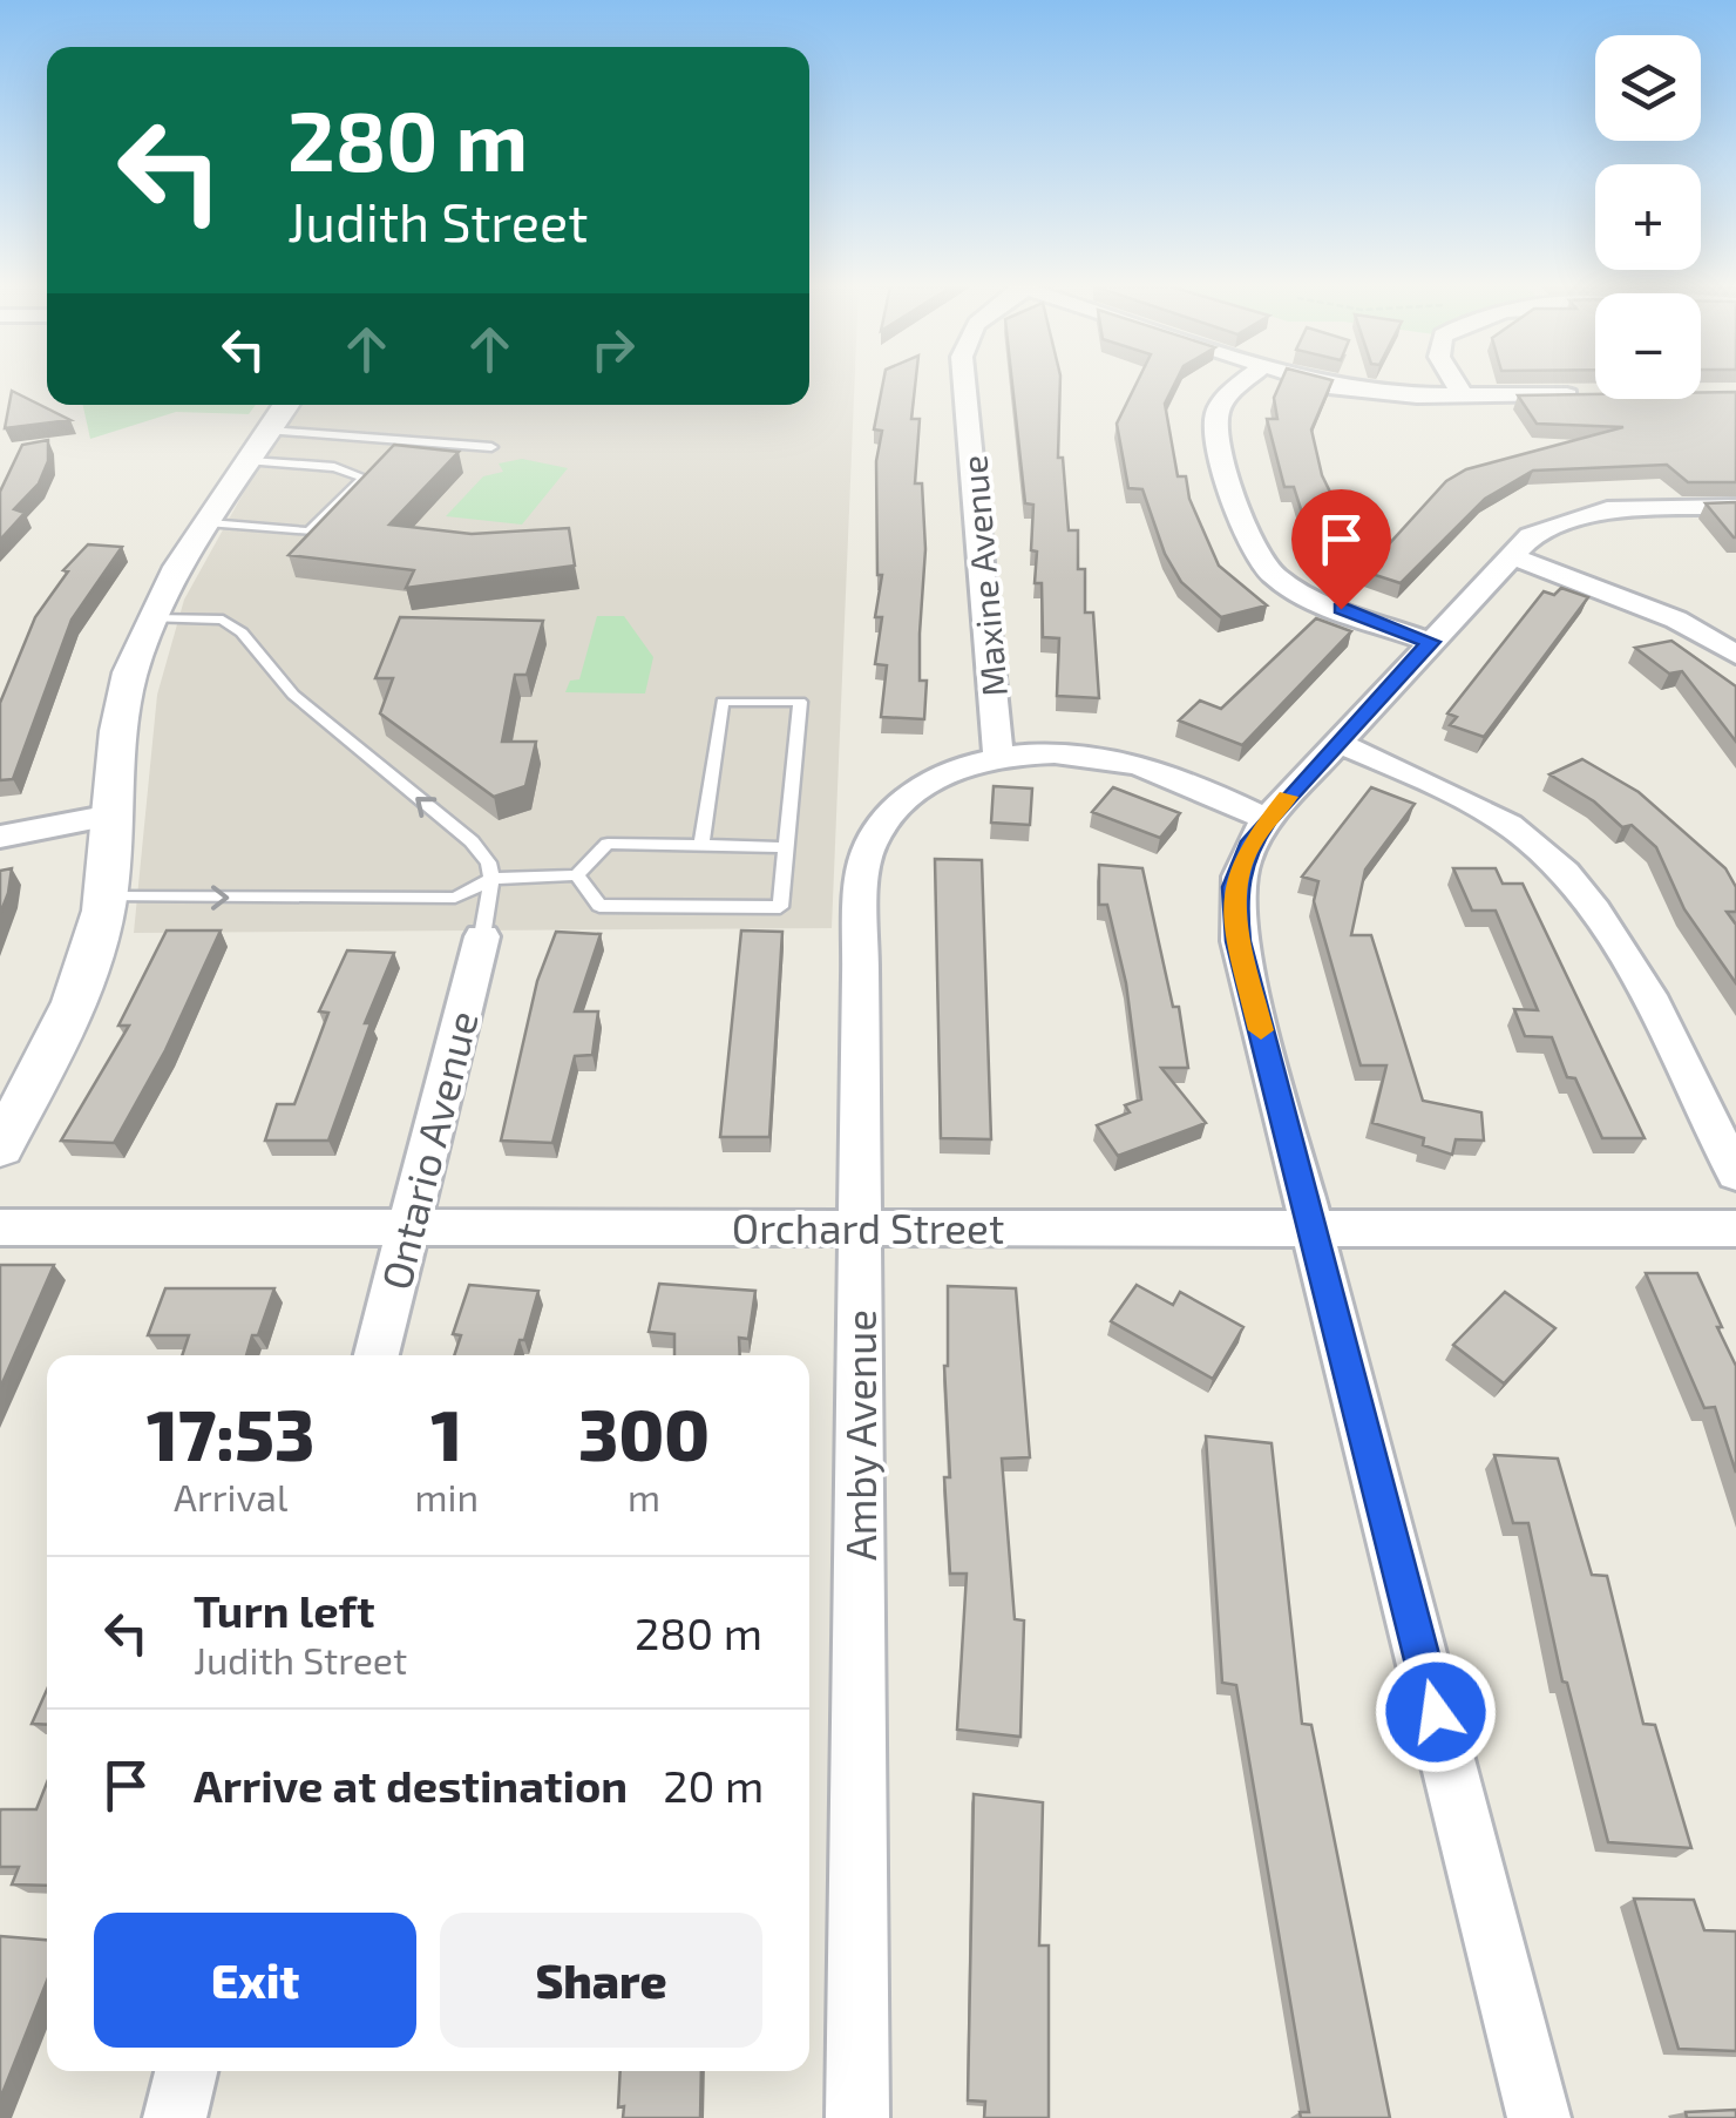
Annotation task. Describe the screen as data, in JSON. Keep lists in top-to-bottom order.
{
  "streets": {
    "street": [
      "Maxine Avenue",
      "Ontario Avenue",
      "Orchard Street",
      "Amby Avenue"
    ]
  },
  "crossings": [
    ["Maxine Avenue", "Amby Avenue"],
    ["Ontario Avenue", "Orchard Street"],
    ["Orchard Street", "Amby Avenue"]
  ],
  "page": {
    "map_buttons": ["+", "−"],
    "turn": ["280 m", "Judith Street"],
    "eta": [
      "17:53",
      "Arrival",
      "1",
      "min",
      "300",
      "m"
    ],
    "list": [
      {
        "name": "Turn left",
        "note": "Judith Street",
        "value": "280 m"
      },
      {
        "name": "Arrive at destination",
        "value": "20 m"
      }
    ],
    "buttons": ["Exit", "Share"]
  }
}
